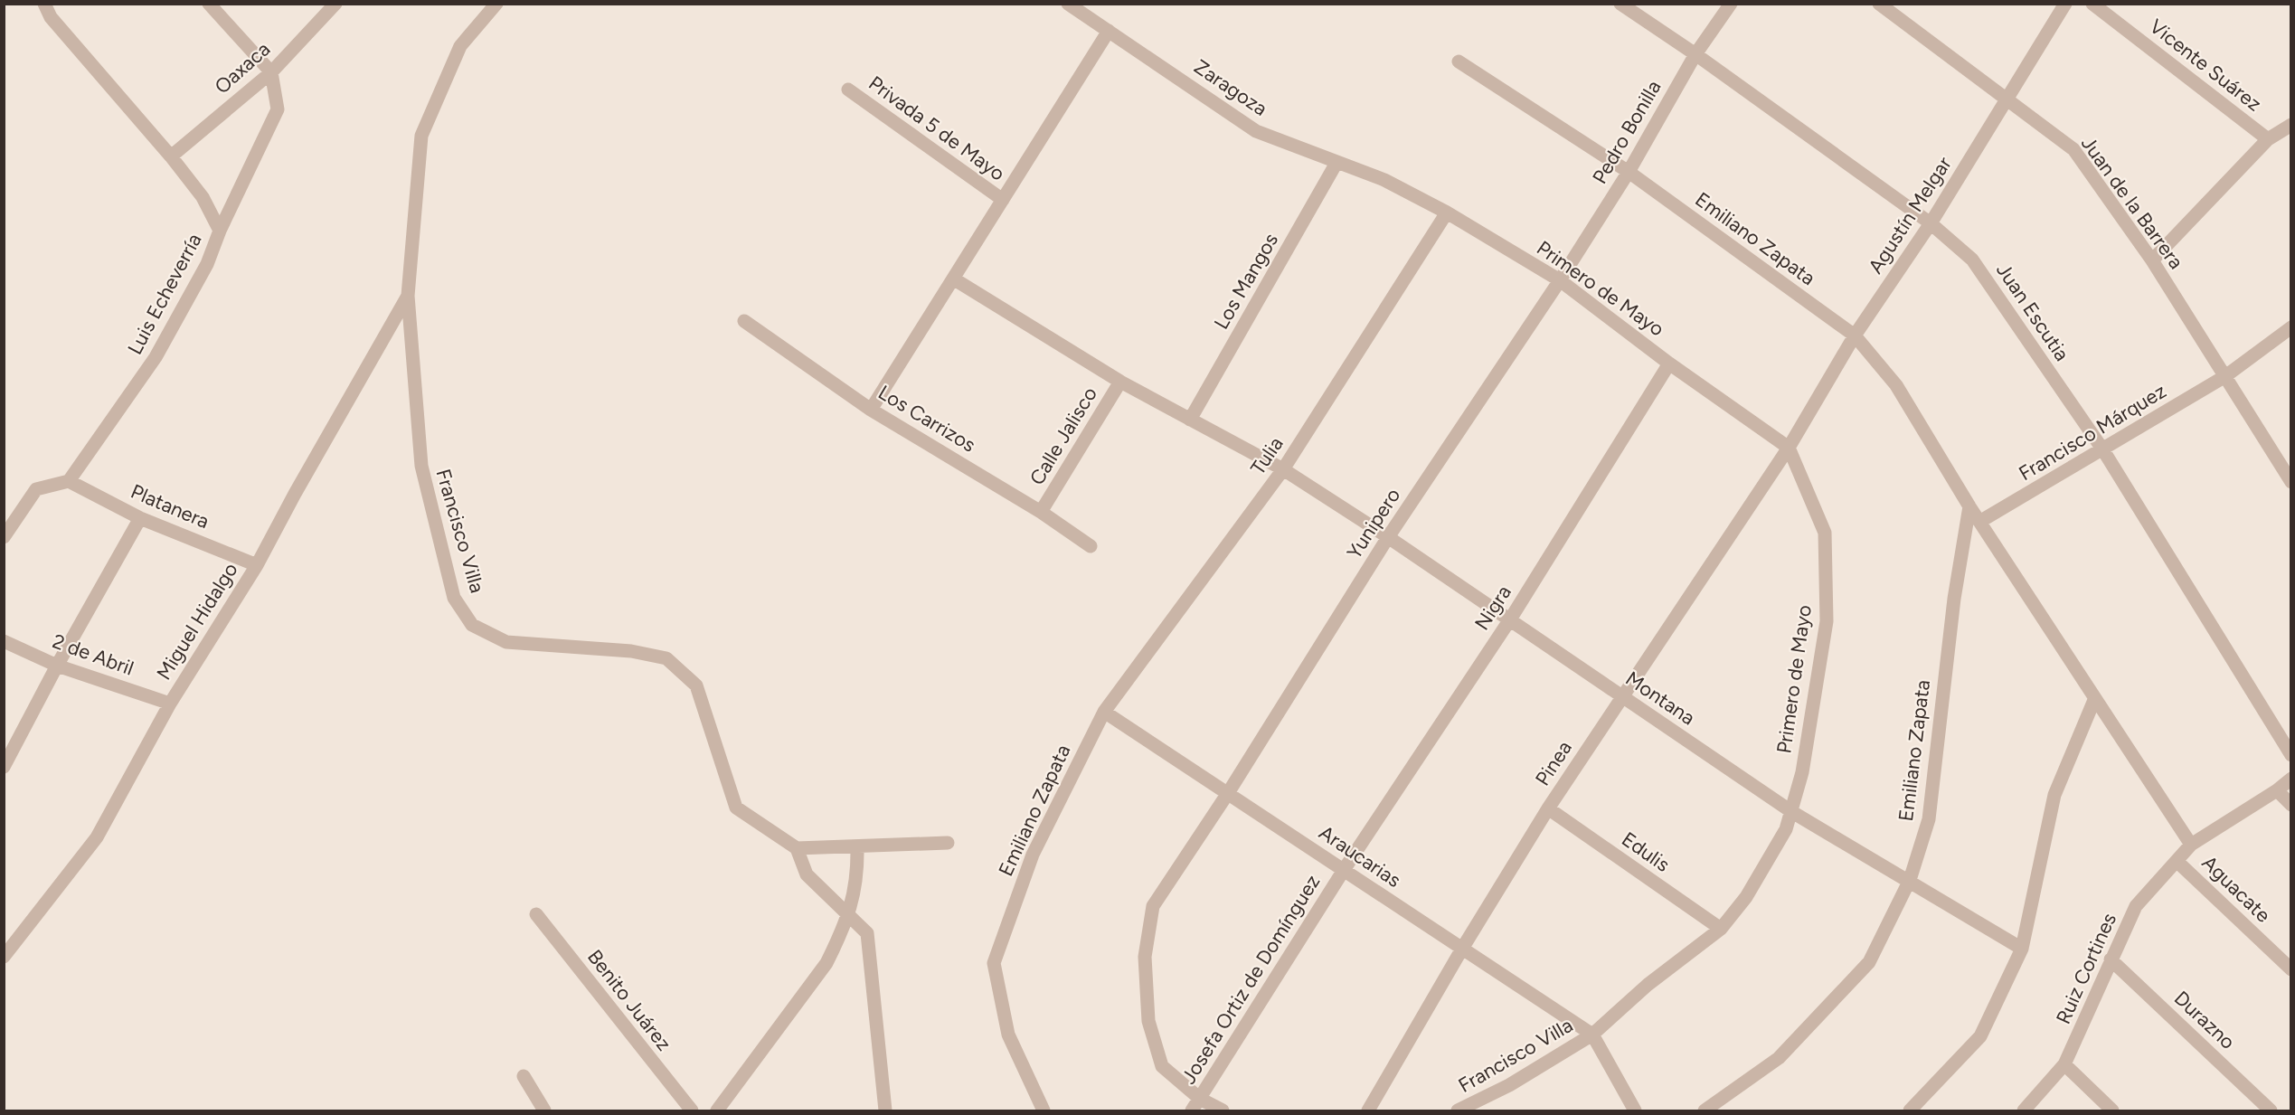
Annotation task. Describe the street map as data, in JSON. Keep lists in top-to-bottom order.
{
  "streets": {
    "street": [
      "Vicente Suárez",
      "Oaxaca",
      "Zaragoza",
      "Privada 5 de Mayo",
      "Pedro Bonilla",
      "Juan de la Barrera",
      "Agustín Melgar",
      "Emiliano Zapata",
      "Los Mangos",
      "Primero de Mayo",
      "Luis Echeverría",
      "Juan Escutia",
      "Los Carrizos",
      "Francisco Márquez",
      "Calle Jalisco",
      "Tulia",
      "Platanera",
      "Yunipero",
      "Francisco Villa",
      "Nigra",
      "Miguel Hidalgo",
      "2 de Abril",
      "Montana",
      "Pinea",
      "Edulis",
      "Araucarias",
      "Aguacate",
      "Ruiz Cortines",
      "Josefa Ortiz de Domínguez",
      "Benito Juárez",
      "Durazno"
    ]
  },
  "crossings": [
    ["Oaxaca", "Luis Echeverría"],
    ["Zaragoza", "Los Mangos"],
    ["Zaragoza", "Primero de Mayo"],
    ["Pedro Bonilla", "Emiliano Zapata"],
    ["Pedro Bonilla", "Primero de Mayo"],
    ["Pedro Bonilla", "Juan Escutia"],
    ["Pedro Bonilla", "Yunipero"],
    ["Juan de la Barrera", "Agustín Melgar"],
    ["Juan de la Barrera", "Francisco Márquez"],
    ["Agustín Melgar", "Emiliano Zapata"],
    ["Agustín Melgar", "Primero de Mayo"],
    ["Agustín Melgar", "Juan Escutia"],
    ["Agustín Melgar", "Pinea"],
    ["Emiliano Zapata", "Francisco Márquez"],
    ["Emiliano Zapata", "Tulia"],
    ["Emiliano Zapata", "Montana"],
    ["Emiliano Zapata", "Araucarias"],
    ["Emiliano Zapata", "Ruiz Cortines"],
    ["Los Mangos", "Montana"],
    ["Primero de Mayo", "Tulia"],
    ["Primero de Mayo", "Yunipero"],
    ["Primero de Mayo", "Francisco Villa"],
    ["Primero de Mayo", "Nigra"],
    ["Primero de Mayo", "Montana"],
    ["Primero de Mayo", "Pinea"],
    ["Primero de Mayo", "Edulis"],
    ["Primero de Mayo", "Araucarias"],
    ["Luis Echeverría", "Platanera"],
    ["Juan Escutia", "Francisco Márquez"],
    ["Los Carrizos", "Calle Jalisco"],
    ["Calle Jalisco", "Montana"],
    ["Tulia", "Montana"],
    ["Tulia", "Araucarias"],
    ["Platanera", "Miguel Hidalgo"],
    ["Yunipero", "Montana"],
    ["Yunipero", "Araucarias"],
    ["Francisco Villa", "Miguel Hidalgo"],
    ["Francisco Villa", "Araucarias"],
    ["Nigra", "Montana"],
    ["Nigra", "Araucarias"],
    ["Nigra", "Josefa Ortiz de Domínguez"],
    ["Miguel Hidalgo", "2 de Abril"],
    ["Montana", "Pinea"],
    ["Pinea", "Edulis"],
    ["Pinea", "Araucarias"],
    ["Araucarias", "Josefa Ortiz de Domínguez"],
    ["Aguacate", "Ruiz Cortines"],
    ["Ruiz Cortines", "Durazno"]
  ]
}
